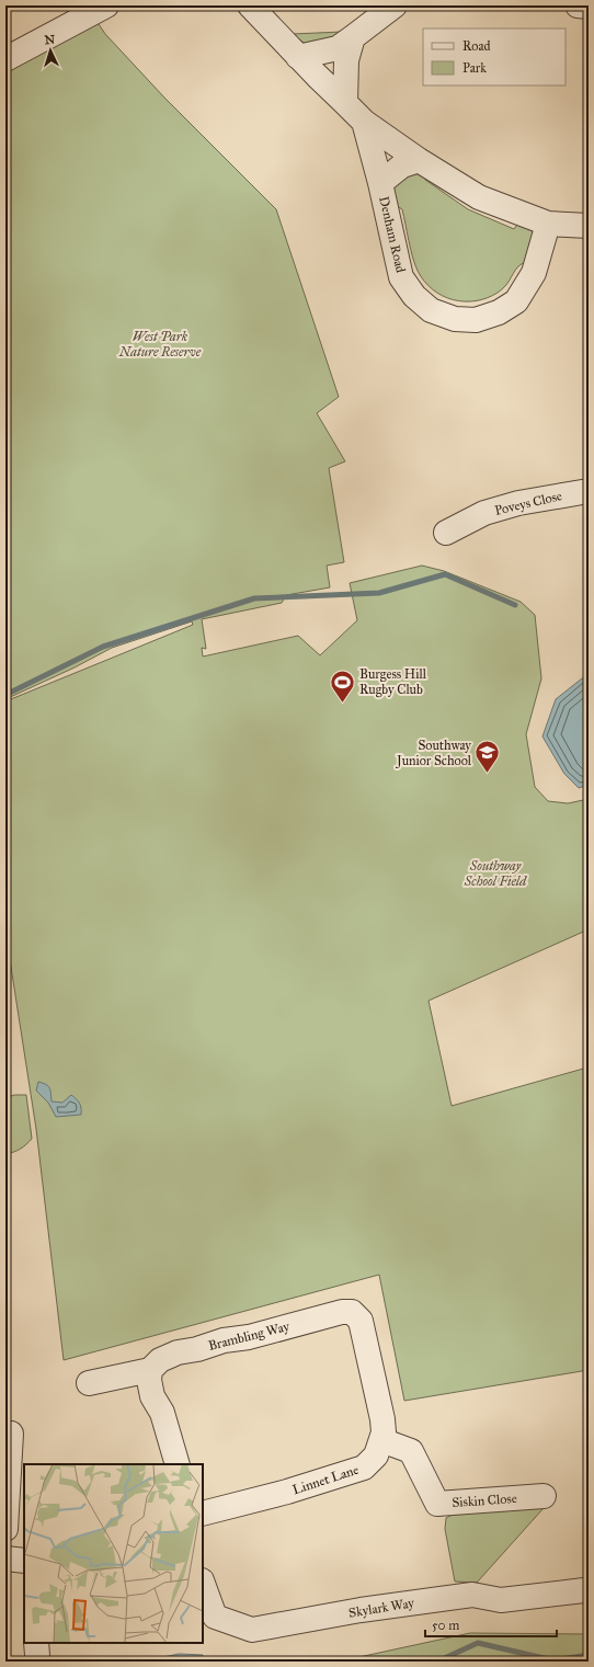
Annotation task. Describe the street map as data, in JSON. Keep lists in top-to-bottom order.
{
  "streets": {
    "street": [
      "Denham Road",
      "Poveys Close",
      "Brambling Way",
      "Linnet Lane",
      "Siskin Close",
      "Skylark Way"
    ]
  },
  "crossings": [
    ["Brambling Way", "Linnet Lane"],
    ["Linnet Lane", "Siskin Close"]
  ],
  "parks": ["West Park Nature Reserve", "Southway School Field"],
  "places": {
    "sports": ["Burgess Hill Rugby Club"],
    "school or university": ["Southway Junior School"]
  },
  "legend": ["Road", "Park"],
  "scale_bar": "50 m",
  "north": "top"
}
